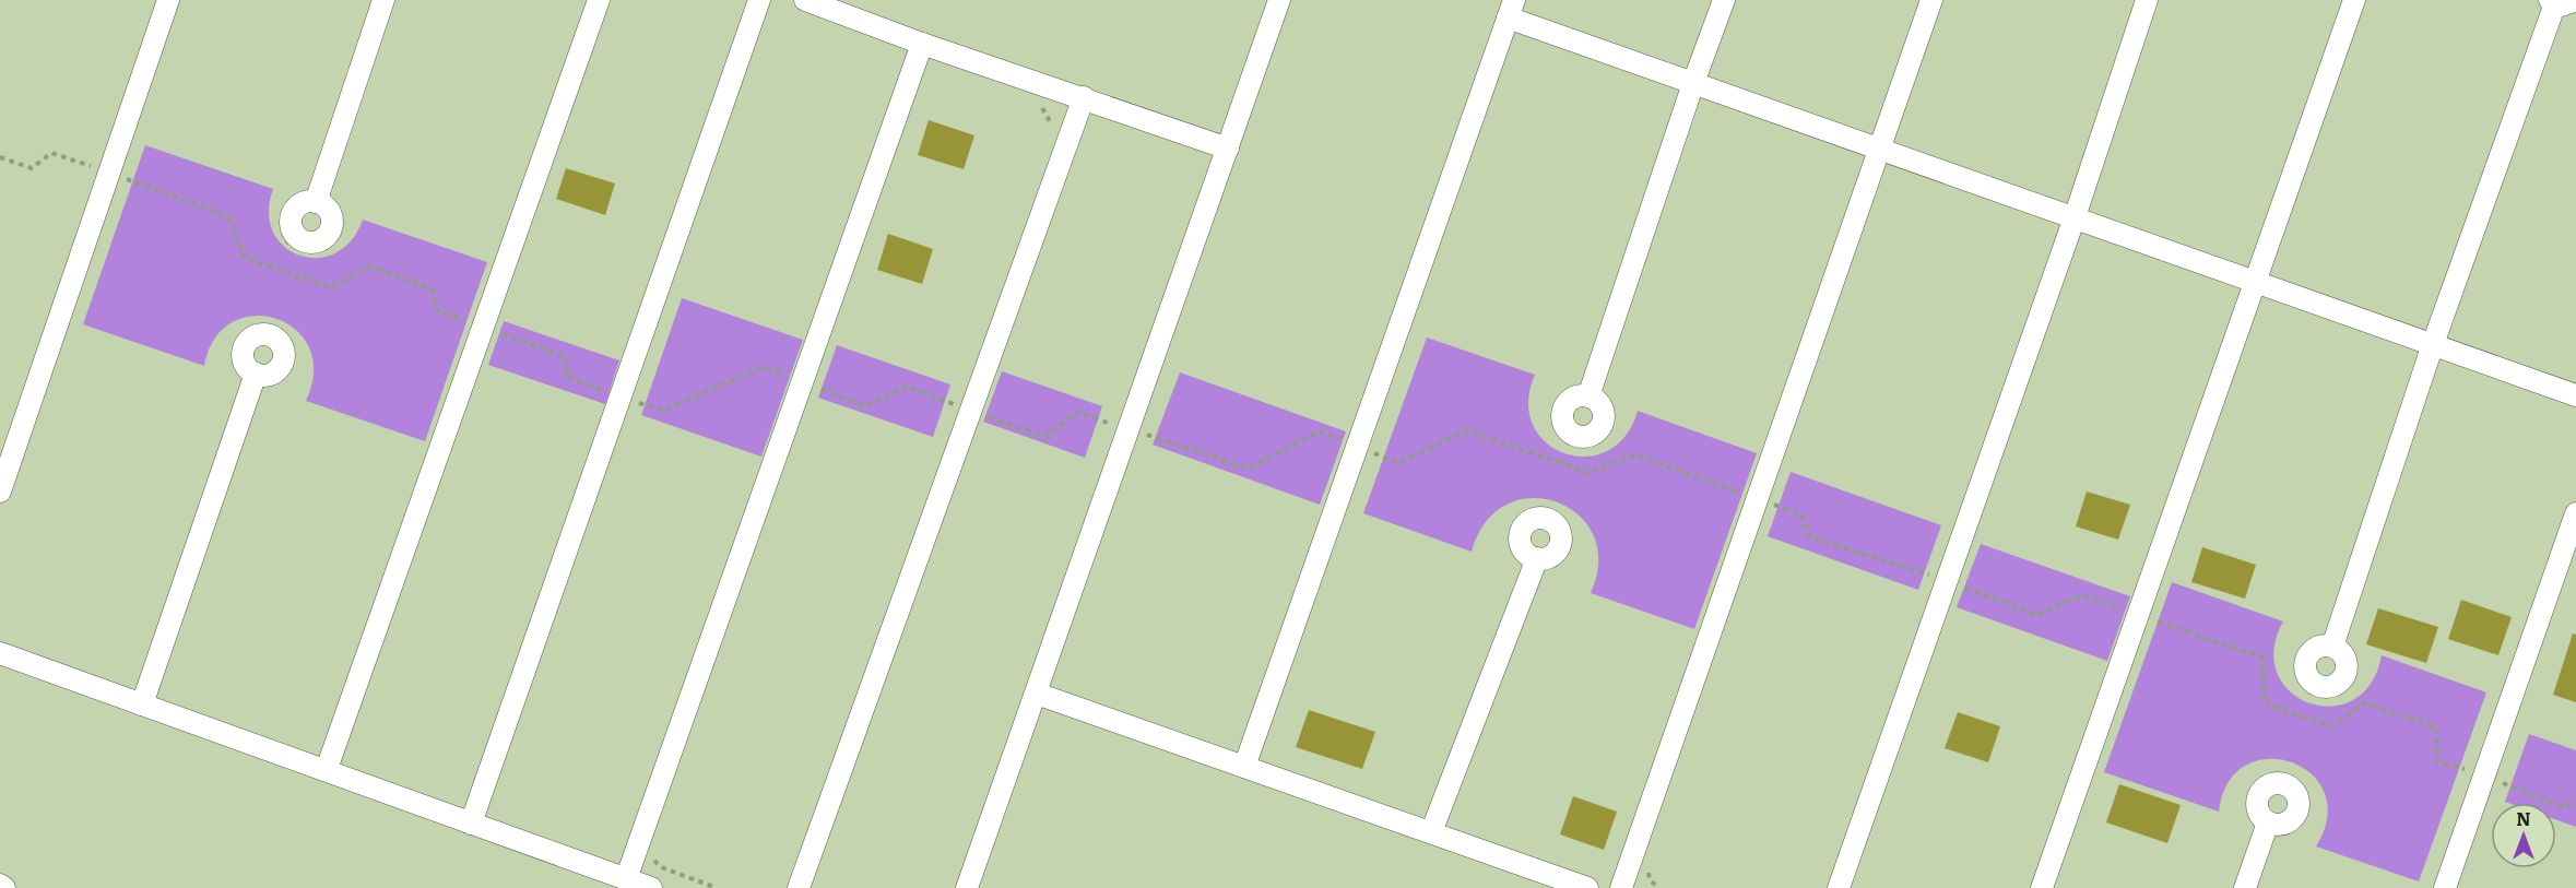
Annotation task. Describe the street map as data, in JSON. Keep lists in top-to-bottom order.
{
  "north": "top"
}
